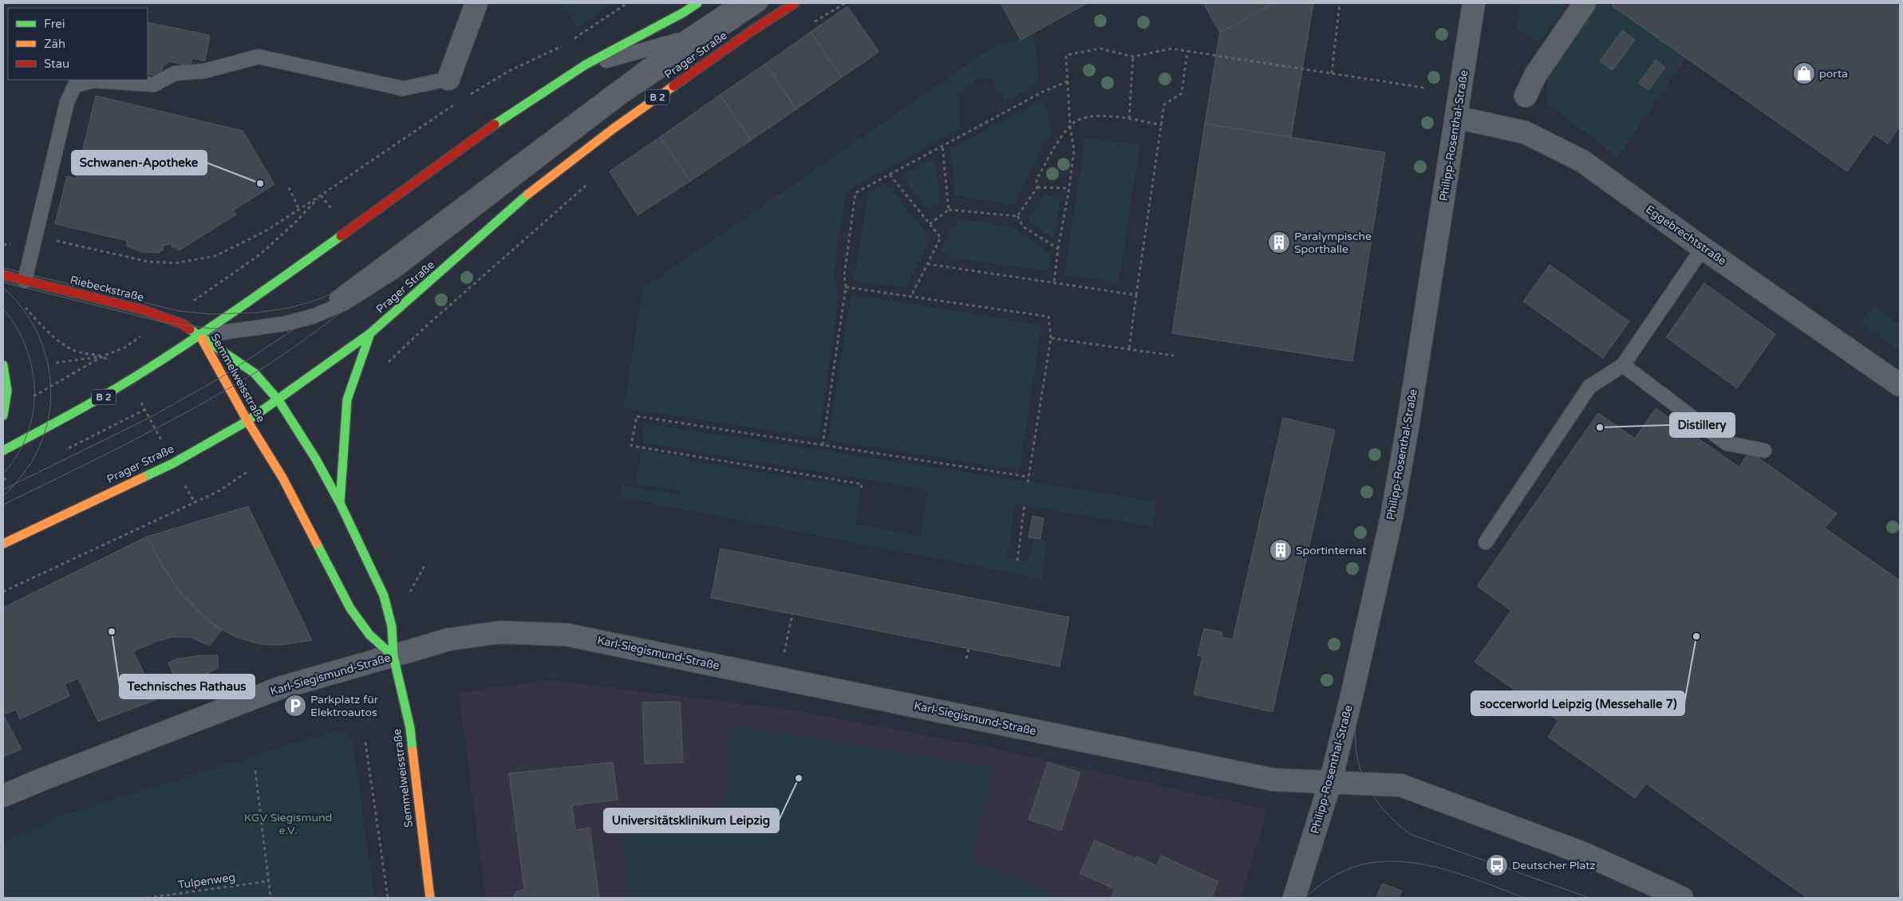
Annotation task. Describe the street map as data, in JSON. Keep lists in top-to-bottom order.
{
  "streets": {
    "main road": [
      "Prager Straße",
      "B 2",
      "Riebeckstraße",
      "Semmelweisstraße"
    ],
    "street": ["Philipp-Rosenthal-Straße", "Eggebrechtstraße", "Karl-Siegismund-Straße"],
    "path": ["Tulpenweg"]
  },
  "crossings": [
    ["Prager Straße", "Semmelweisstraße"],
    ["B 2", "Riebeckstraße"],
    ["B 2", "Semmelweisstraße"],
    ["Philipp-Rosenthal-Straße", "Eggebrechtstraße"],
    ["Philipp-Rosenthal-Straße", "Karl-Siegismund-Straße"],
    ["Riebeckstraße", "Semmelweisstraße"],
    ["Semmelweisstraße", "Karl-Siegismund-Straße"]
  ],
  "parks": ["KGV Siegismund e.V."],
  "places": {
    "shop": ["porta"],
    "other": [
      "Schwanen-Apotheke",
      "Distillery",
      "Technisches Rathaus",
      "soccerworld Leipzig (Messehalle 7)",
      "Universitätsklinikum Leipzig"
    ],
    "building": ["Paralympische Sporthalle", "Sportinternat"],
    "parking": ["Parkplatz für Elektroautos"],
    "bus stop": ["Deutscher Platz"]
  },
  "legend": ["Frei", "Zäh", "Stau"]
}
